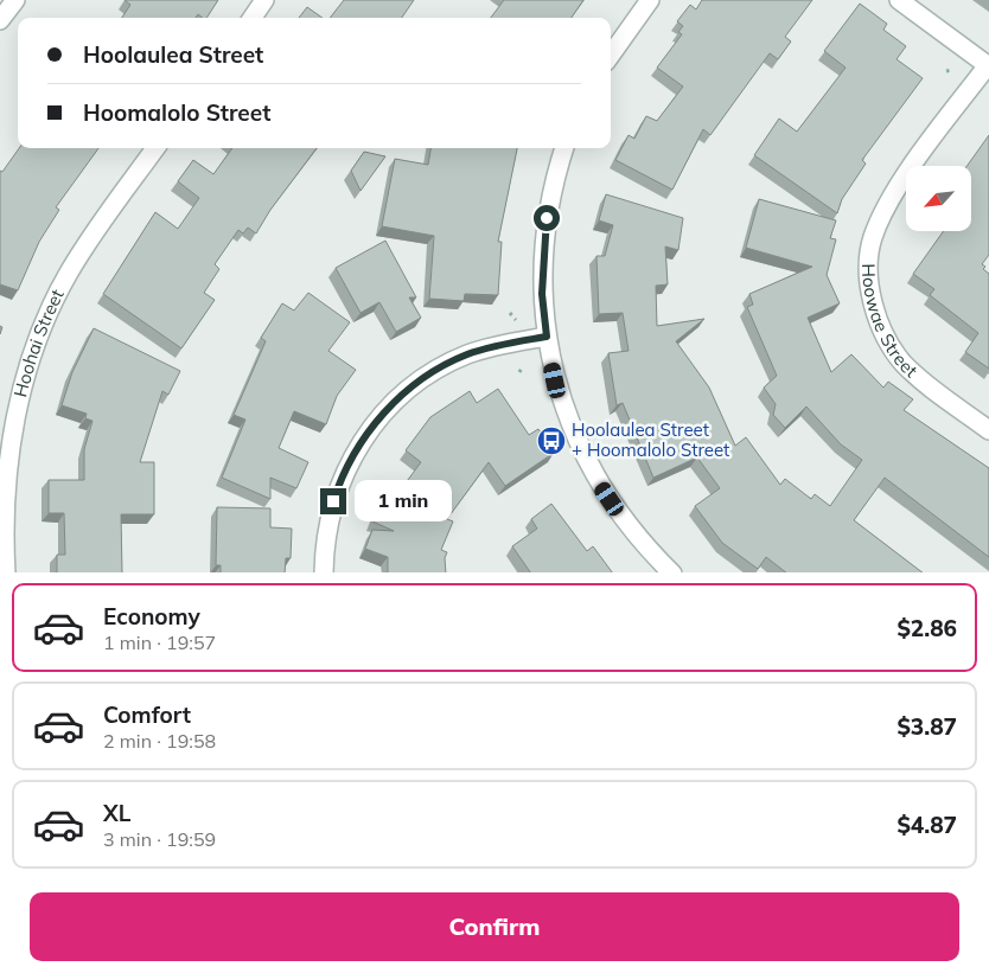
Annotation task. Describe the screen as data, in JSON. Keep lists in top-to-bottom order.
{
  "streets": {
    "street": ["Hoowae Street", "Hoohai Street"]
  },
  "places": {
    "bus stop": ["Hoolaulea Street + Hoomalolo Street"]
  },
  "north": "bottom left",
  "page": {
    "banner": ["Hoolaulea Street", "Hoomalolo Street"],
    "bubble": "1 min",
    "list": [
      {
        "name": "Economy",
        "note": "1 min · 19:57",
        "value": "$2.86"
      },
      {
        "name": "Comfort",
        "note": "2 min · 19:58",
        "value": "$3.87"
      },
      {
        "name": "XL",
        "note": "3 min · 19:59",
        "value": "$4.87"
      }
    ],
    "buttons": "Confirm"
  }
}
